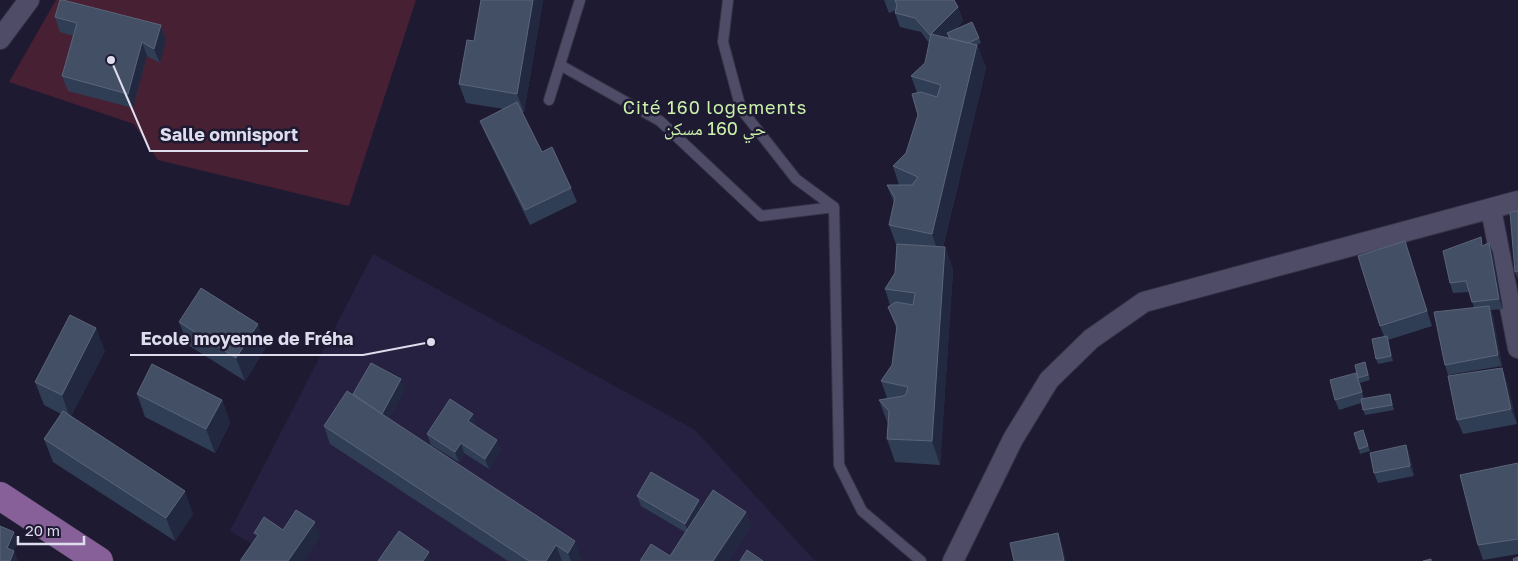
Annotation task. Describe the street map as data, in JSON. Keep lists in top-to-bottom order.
{
  "districts": ["Cité 160 logements حي 160 مسكن"],
  "places": ["Salle omnisport", "Ecole moyenne de Fréha"],
  "scale_bar": "20 m"
}
